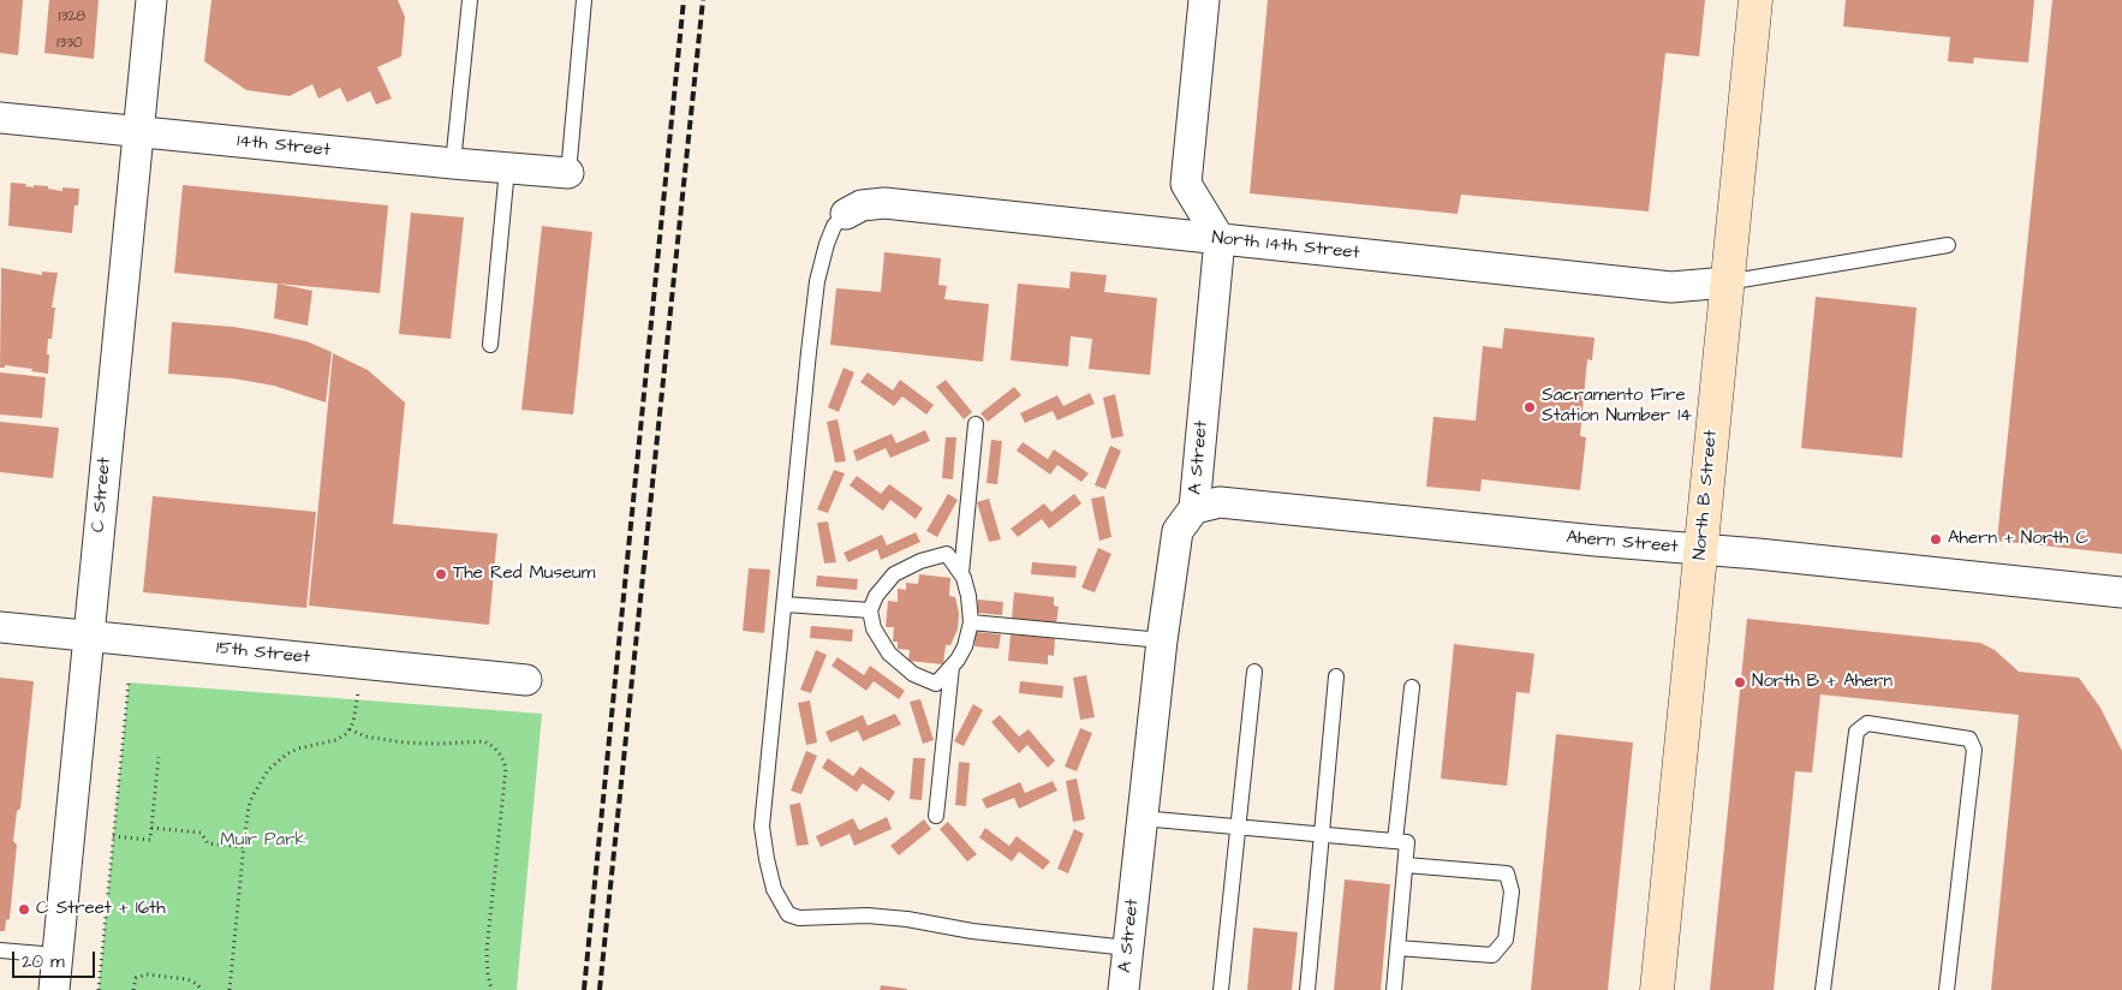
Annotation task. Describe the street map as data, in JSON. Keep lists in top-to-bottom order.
{
  "streets": {
    "street": [
      "14th Street",
      "North 14th Street",
      "A Street",
      "C Street",
      "North B Street",
      "Ahern Street",
      "15th Street"
    ]
  },
  "crossings": [
    ["14th Street", "C Street"],
    ["North 14th Street", "A Street"],
    ["North 14th Street", "North B Street"],
    ["A Street", "Ahern Street"],
    ["C Street", "15th Street"],
    ["North B Street", "Ahern Street"]
  ],
  "parks": ["Muir Park"],
  "places": [
    "Sacramento Fire Station Number 14",
    "Ahern + North C",
    "The Red Museum",
    "North B + Ahern",
    "C Street + 16th"
  ],
  "house_numbers": ["1328", "1330"],
  "scale_bar": "20 m"
}
